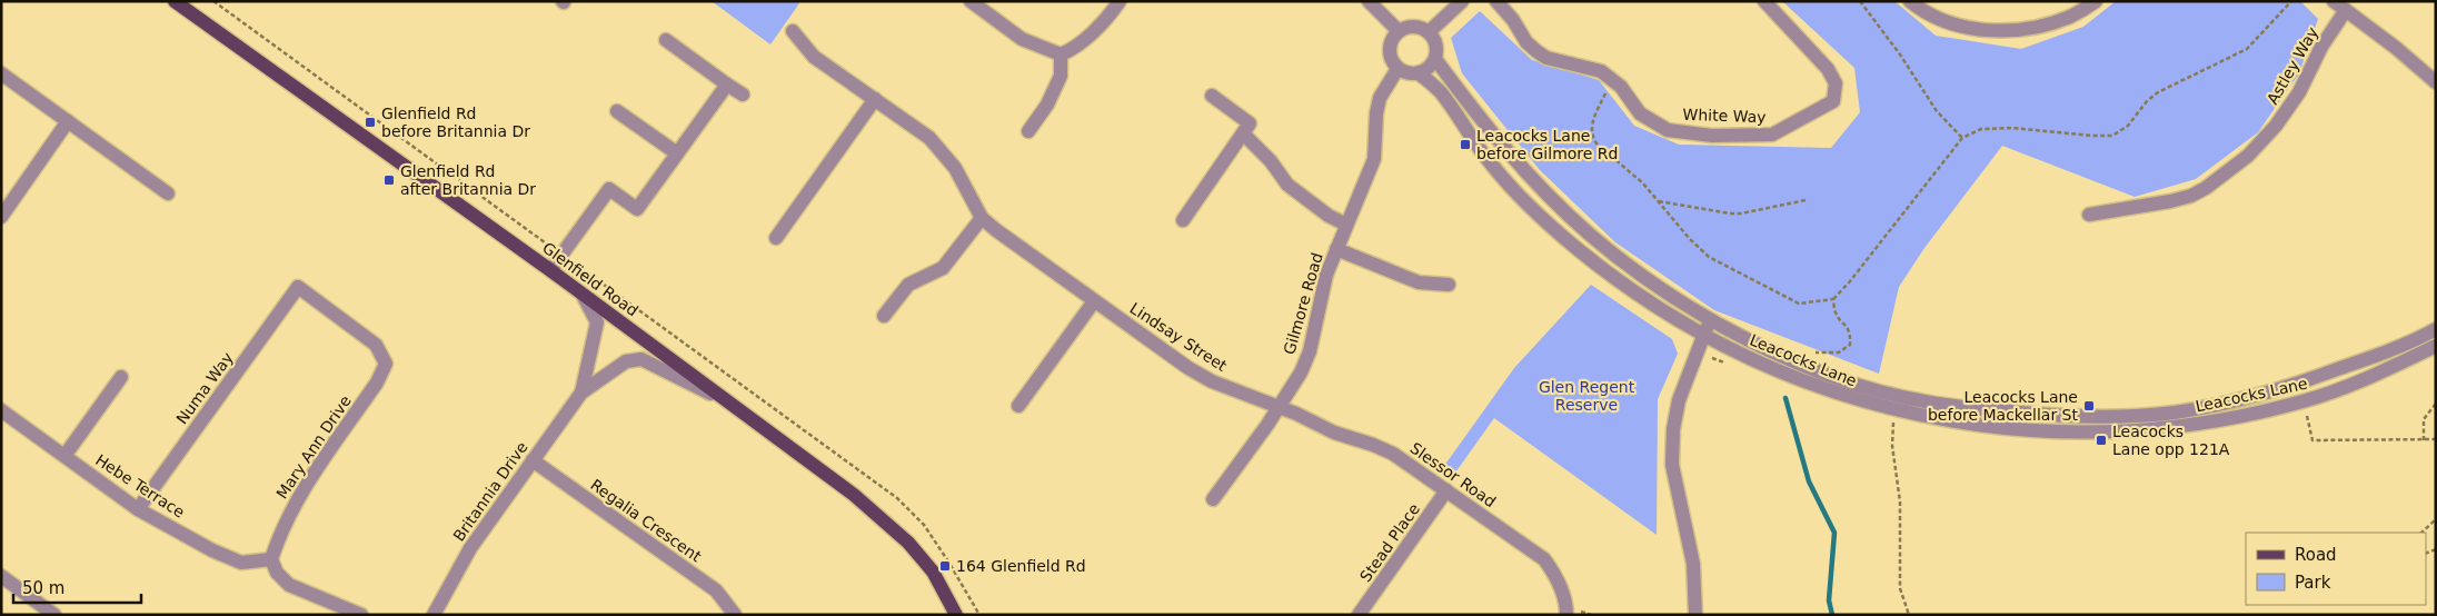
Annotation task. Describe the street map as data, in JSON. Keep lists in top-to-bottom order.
{
  "streets": {
    "main road": ["Glenfield Road"],
    "street": [
      "Astley Way",
      "White Way",
      "Gilmore Road",
      "Lindsay Street",
      "Leacocks Lane",
      "Numa Way",
      "Mary Ann Drive",
      "Slessor Road",
      "Hebe Terrace",
      "Britannia Drive",
      "Regalia Crescent",
      "Stead Place"
    ]
  },
  "crossings": [
    ["Glenfield Road", "Britannia Drive"],
    ["Gilmore Road", "Lindsay Street"],
    ["Gilmore Road", "Leacocks Lane"],
    ["Gilmore Road", "Slessor Road"],
    ["Lindsay Street", "Slessor Road"],
    ["Numa Way", "Mary Ann Drive"],
    ["Numa Way", "Hebe Terrace"],
    ["Mary Ann Drive", "Hebe Terrace"],
    ["Slessor Road", "Stead Place"],
    ["Britannia Drive", "Regalia Crescent"]
  ],
  "parks": ["Glen Regent Reserve"],
  "places": {
    "transit": [
      "Glenfield Rd before Britannia Dr",
      "Leacocks Lane before Gilmore Rd",
      "Glenfield Rd after Britannia Dr",
      "Leacocks Lane before Mackellar St",
      "Leacocks Lane opp 121A",
      "164 Glenfield Rd"
    ]
  },
  "legend": ["Road", "Park"],
  "scale_bar": "50 m"
}
